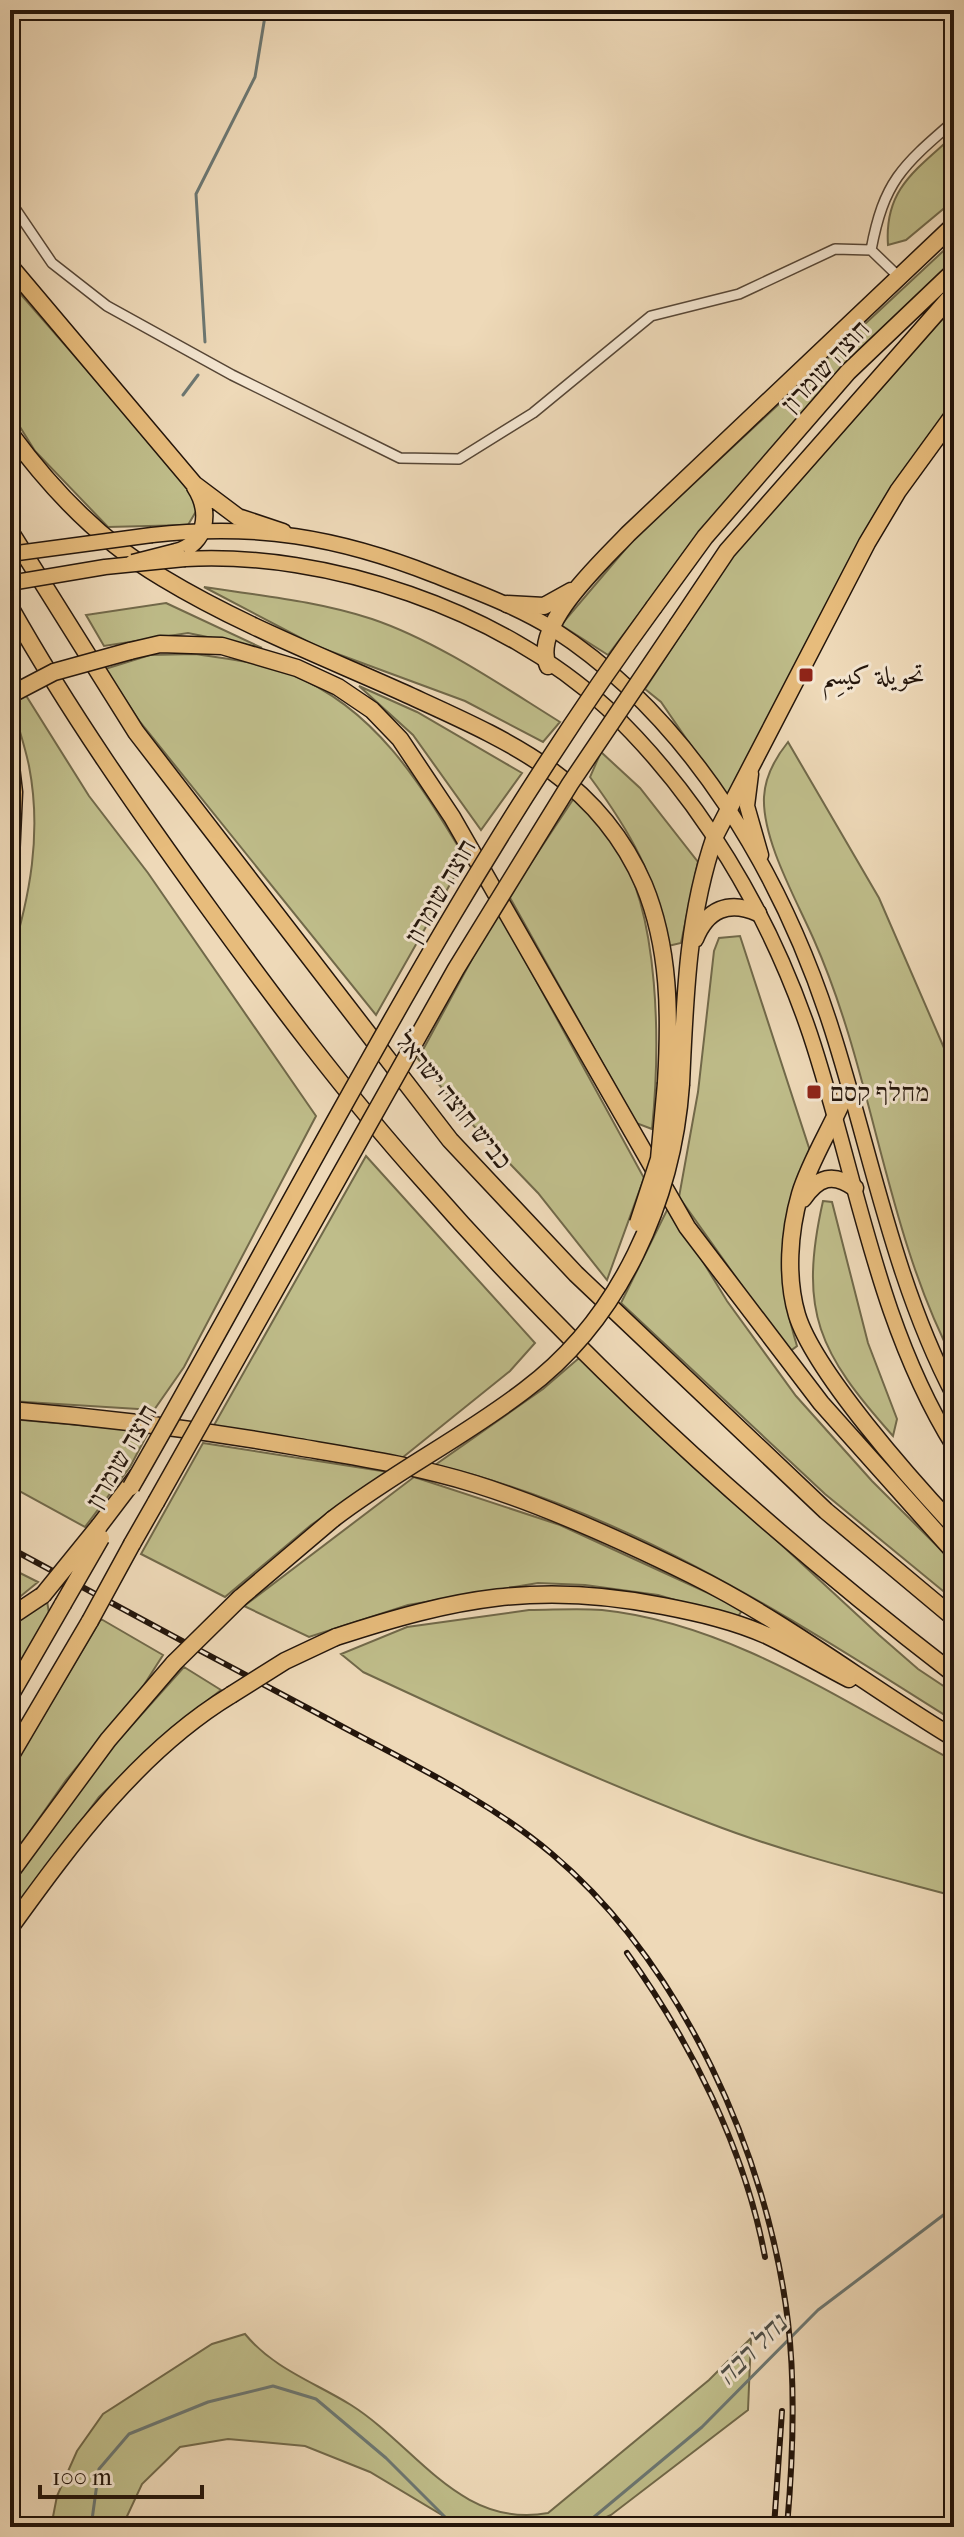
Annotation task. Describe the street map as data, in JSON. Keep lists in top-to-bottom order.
{
  "streets": {
    "highway": ["חוצה שומרון", "כביש חוצה ישראל"]
  },
  "water": ["נחל רבה"],
  "places": {
    "transit": ["تحويلة كيسِم", "מחלף קסם"]
  },
  "scale_bar": "100 m"
}
